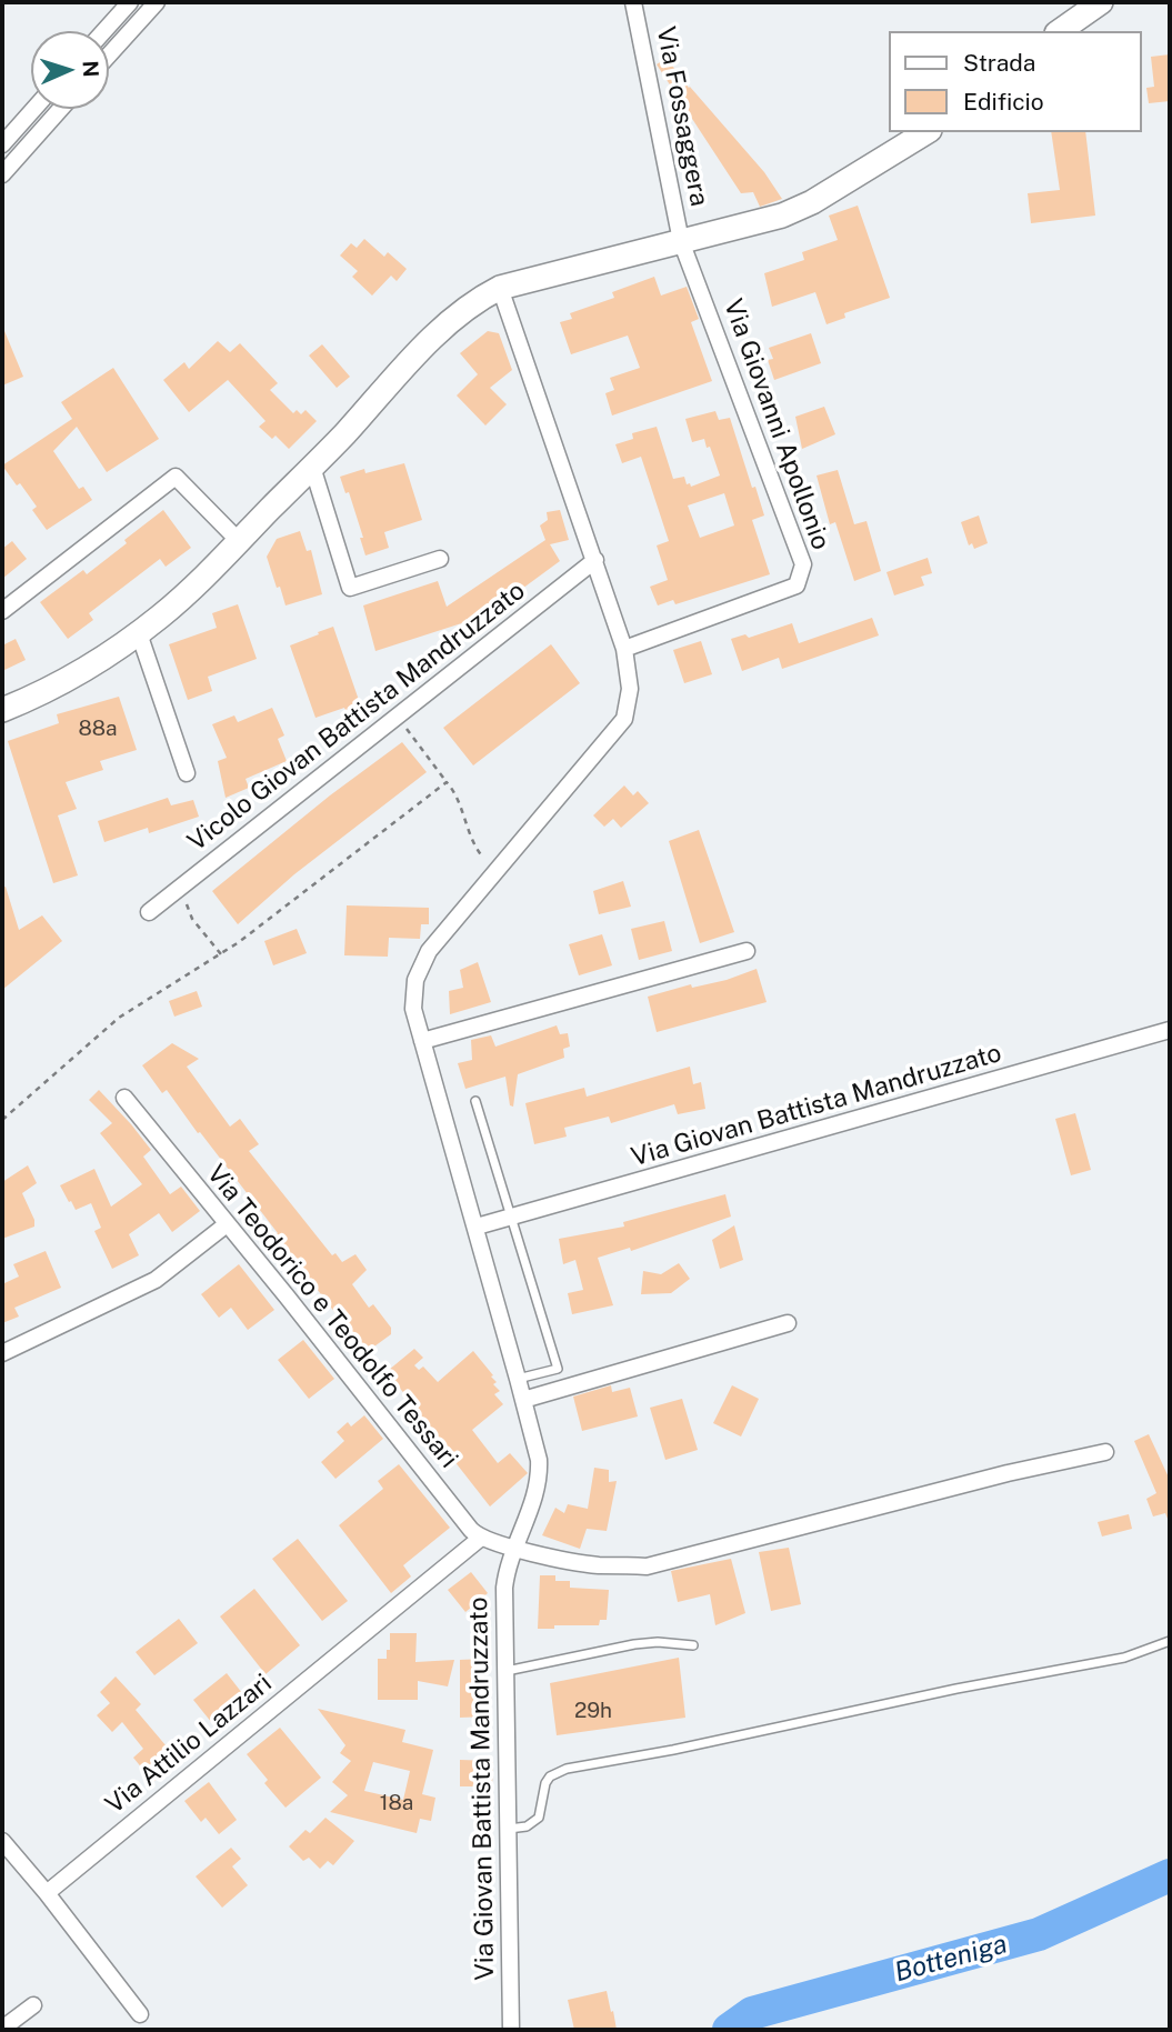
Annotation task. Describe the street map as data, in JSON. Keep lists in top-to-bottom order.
{
  "streets": {
    "street": [
      "Via Fossaggera",
      "Via Giovanni Apollonio",
      "Vicolo Giovan Battista Mandruzzato",
      "Via Giovan Battista Mandruzzato",
      "Via Teodorico e Teodolfo Tessari",
      "Via Attilio Lazzari"
    ]
  },
  "crossings": [
    ["Via Fossaggera", "Via Giovanni Apollonio"],
    ["Via Giovanni Apollonio", "Via Giovan Battista Mandruzzato"],
    ["Vicolo Giovan Battista Mandruzzato", "Via Giovan Battista Mandruzzato"],
    ["Via Giovan Battista Mandruzzato", "Via Teodorico e Teodolfo Tessari"],
    ["Via Teodorico e Teodolfo Tessari", "Via Attilio Lazzari"]
  ],
  "water": ["Botteniga"],
  "house_numbers": ["88a", "29h", "18a"],
  "legend": ["Strada", "Edificio"],
  "north": "right"
}
